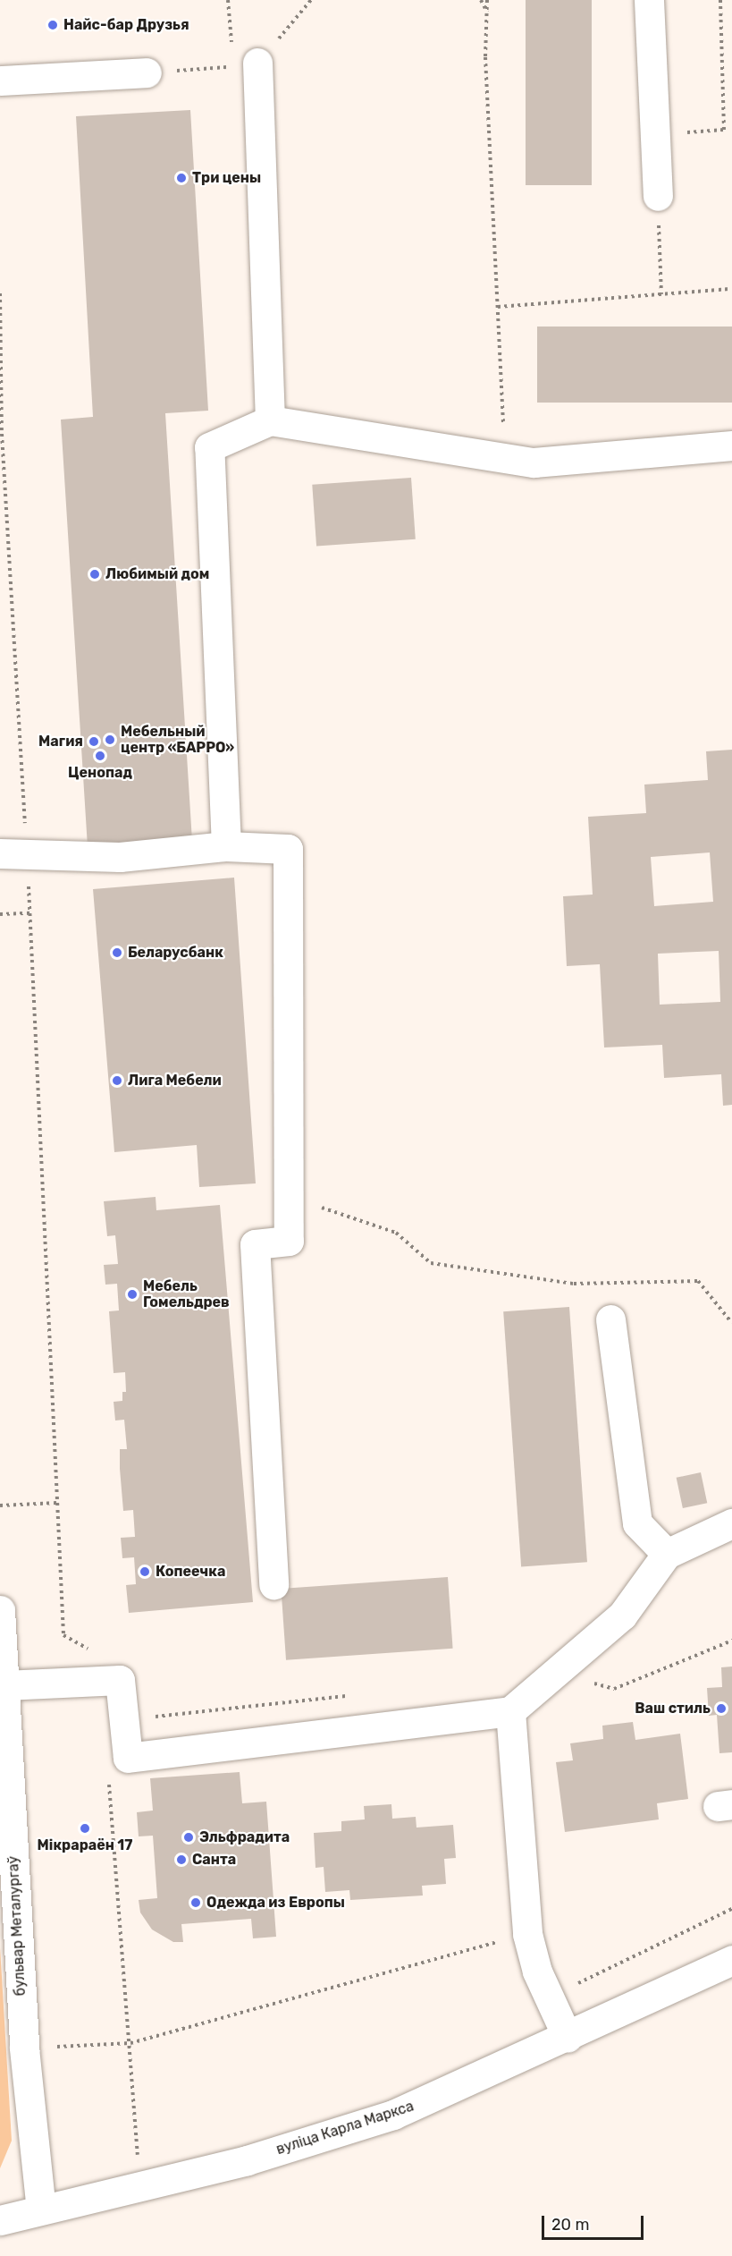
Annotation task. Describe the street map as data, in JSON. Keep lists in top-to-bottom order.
{
  "streets": {
    "main road": ["бульвар Металургаў", "вуліца Карла Маркса"]
  },
  "crossings": [
    ["бульвар Металургаў", "вуліца Карла Маркса"]
  ],
  "places": [
    "Найс-бар Друзья",
    "Три цены",
    "Любимый дом",
    "Мебельный центр «БАРРО»",
    "Магия",
    "Ценопад",
    "Беларусбанк",
    "Лига Мебели",
    "Мебель Гомельдрев",
    "Копеечка",
    "Ваш стиль",
    "Мікрараён 17",
    "Эльфрадита",
    "Санта",
    "Одежда из Европы"
  ],
  "scale_bar": "20 m"
}
